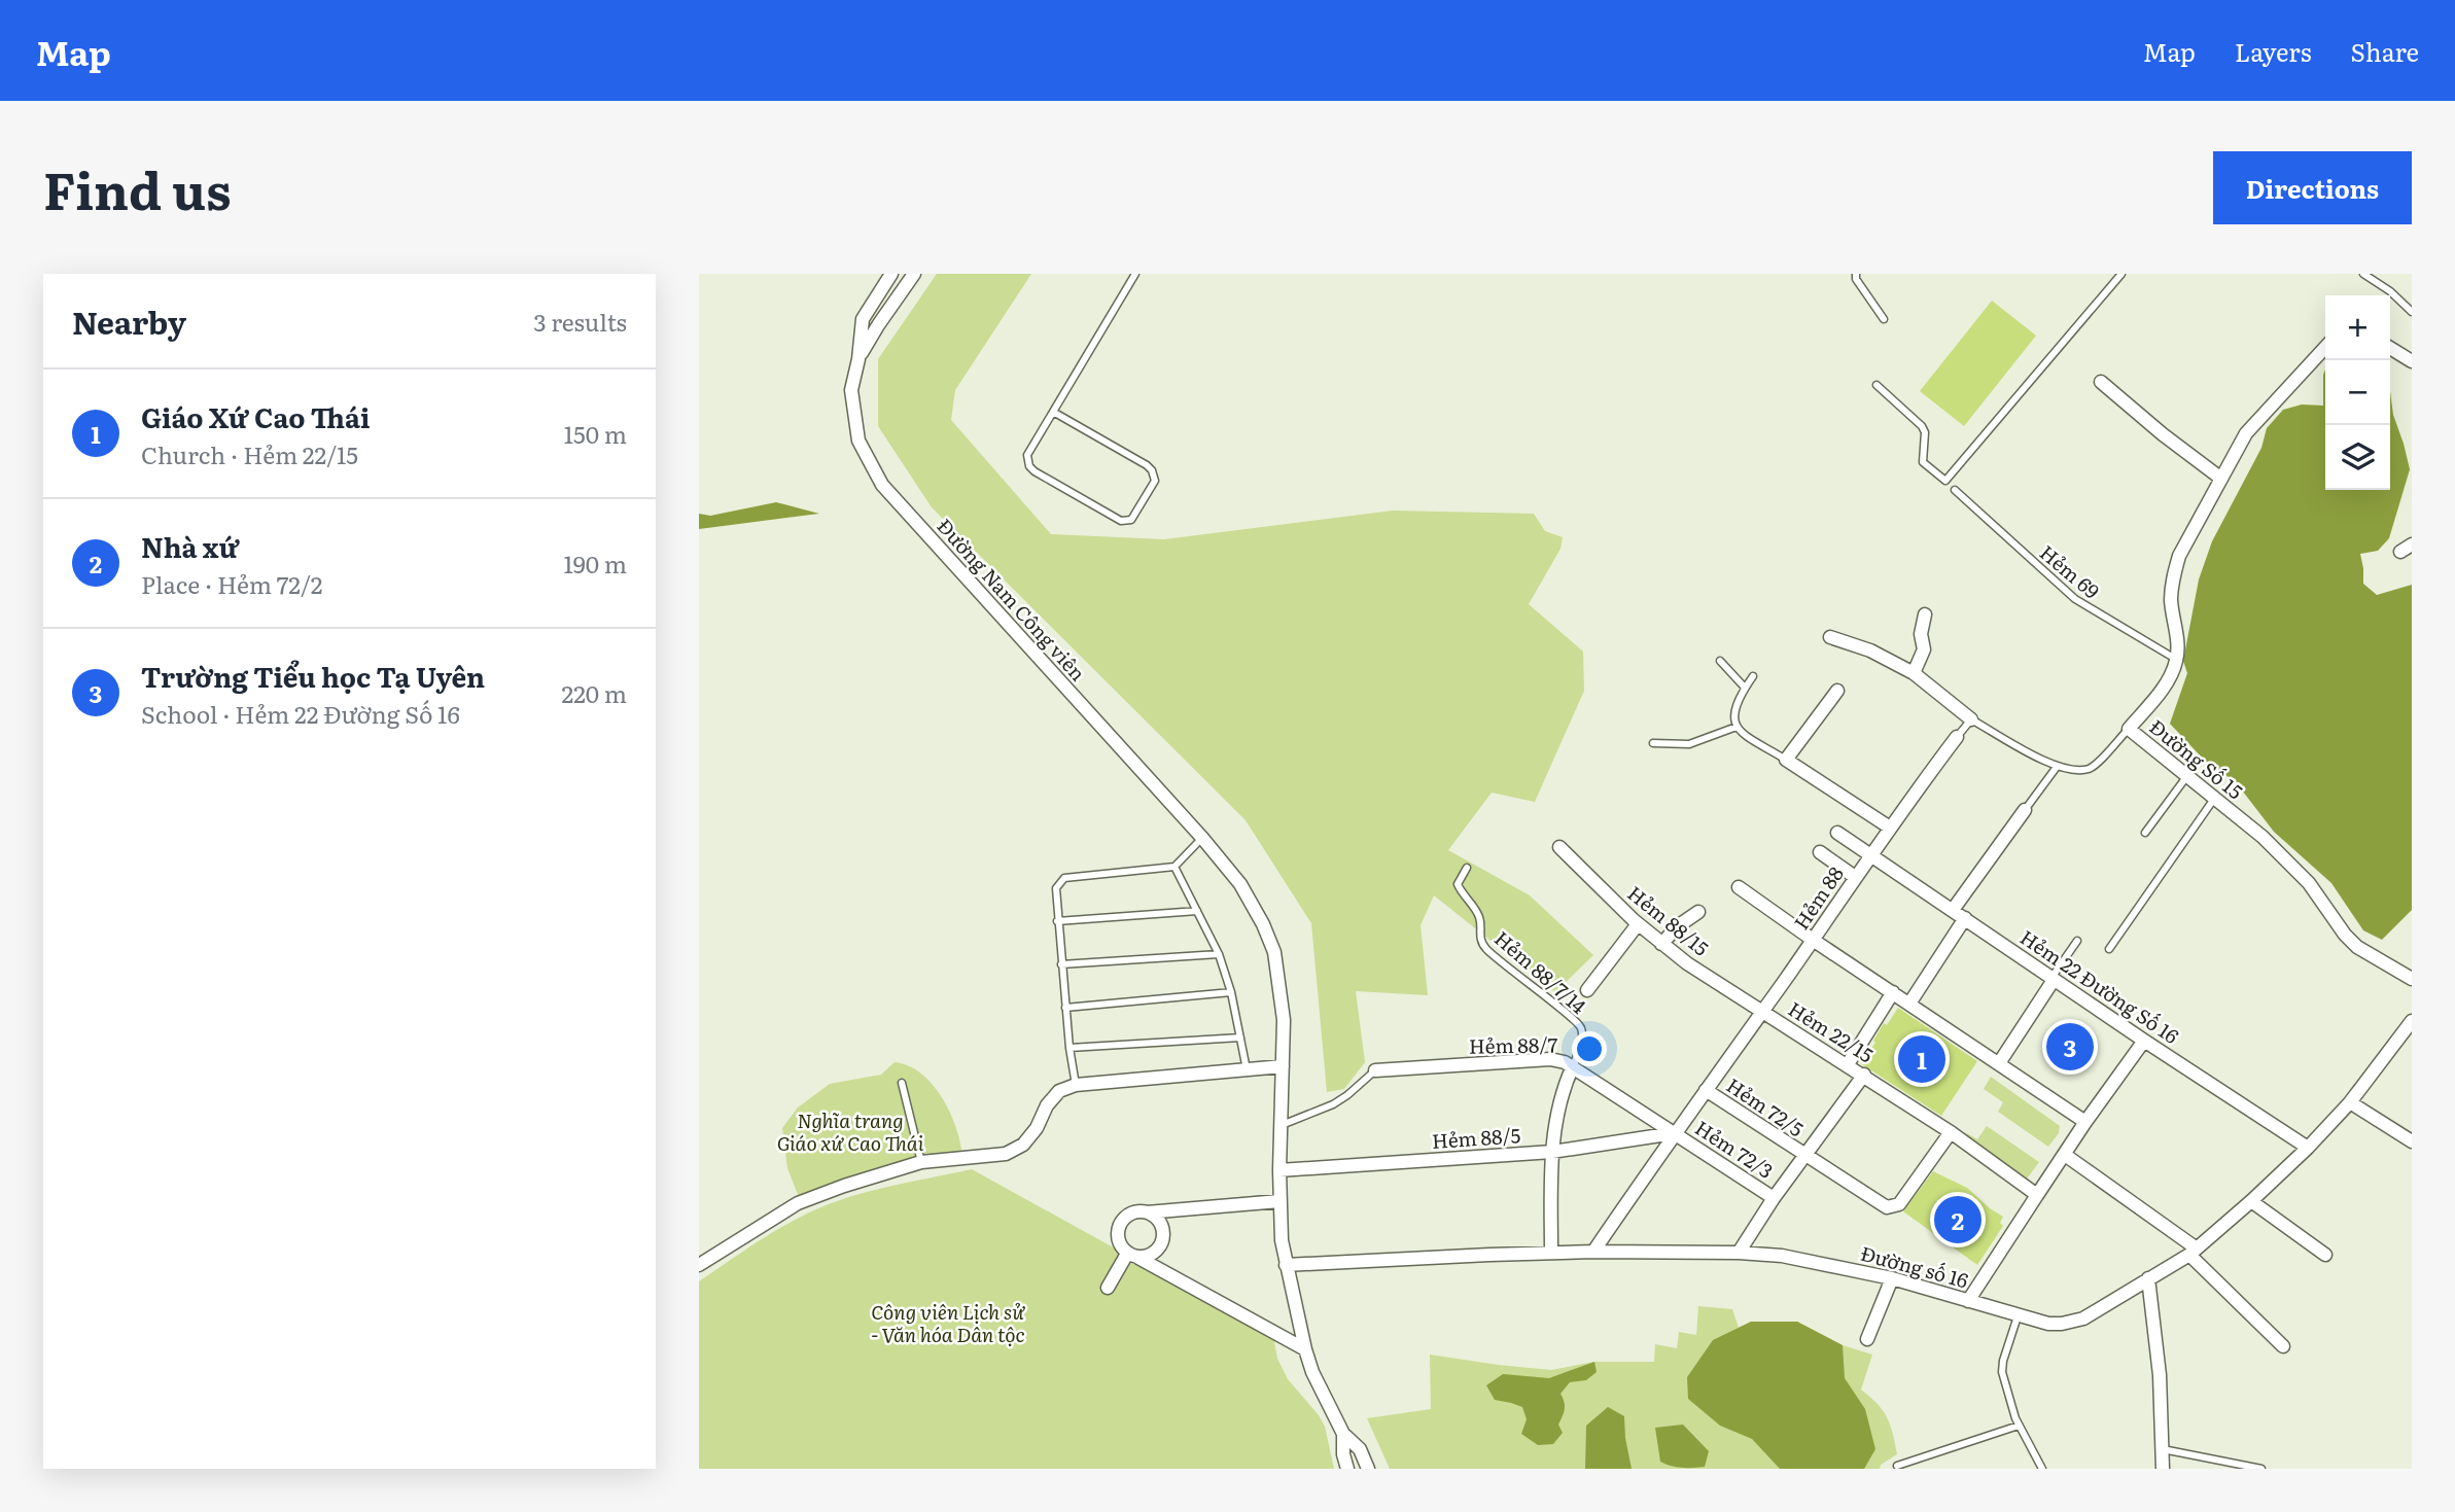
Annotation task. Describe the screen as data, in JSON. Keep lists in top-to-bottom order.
{
  "streets": {
    "street": [
      "Đường Nam Công viên",
      "Đường Số 15",
      "Hẻm 88",
      "Hẻm 88/15",
      "Hẻm 22 Đường Số 16",
      "Hẻm 22/15",
      "Hẻm 88/7",
      "Hẻm 72/5",
      "Hẻm 88/5",
      "Hẻm 72/3",
      "Đường số 16"
    ],
    "lane": ["Hẻm 69", "Hẻm 88/7/14"]
  },
  "crossings": [
    ["Hẻm 69", "Đường Số 15"],
    ["Đường Nam Công viên", "Hẻm 88/5"],
    ["Đường Nam Công viên", "Đường số 16"],
    ["Hẻm 88", "Hẻm 88/15"],
    ["Hẻm 88", "Hẻm 22 Đường Số 16"],
    ["Hẻm 88", "Hẻm 22/15"],
    ["Hẻm 88", "Hẻm 88/7"],
    ["Hẻm 88", "Hẻm 72/5"],
    ["Hẻm 88", "Hẻm 88/5"],
    ["Hẻm 88", "Hẻm 72/3"],
    ["Hẻm 88", "Đường số 16"],
    ["Hẻm 88/15", "Hẻm 22/15"],
    ["Hẻm 88/7/14", "Hẻm 88/7"],
    ["Hẻm 22 Đường Số 16", "Đường số 16"],
    ["Hẻm 22/15", "Hẻm 72/5"],
    ["Hẻm 88/7", "Hẻm 88/5"],
    ["Hẻm 88/7", "Hẻm 72/3"],
    ["Hẻm 88/5", "Hẻm 72/3"]
  ],
  "parks": ["Nghĩa trang Giáo xứ Cao Thái", "Công viên Lịch sử - Văn hóa Dân tộc"],
  "page": {
    "header": "Map",
    "nav": ["Map", "Layers", "Share"],
    "title": "Find us",
    "buttons": "Directions",
    "heading": ["Nearby", "3 results"],
    "map_buttons": ["+", "−"],
    "list": [
      {
        "mark": "1",
        "name": "Giáo Xứ Cao Thái",
        "note": "Church · Hẻm 22/15",
        "value": "150 m"
      },
      {
        "mark": "2",
        "name": "Nhà xứ",
        "note": "Place · Hẻm 72/2",
        "value": "190 m"
      },
      {
        "mark": "3",
        "name": "Trường Tiểu học Tạ Uyên",
        "note": "School · Hẻm 22 Đường Số 16",
        "value": "220 m"
      }
    ],
    "pins": ["3", "1", "2"]
  }
}
